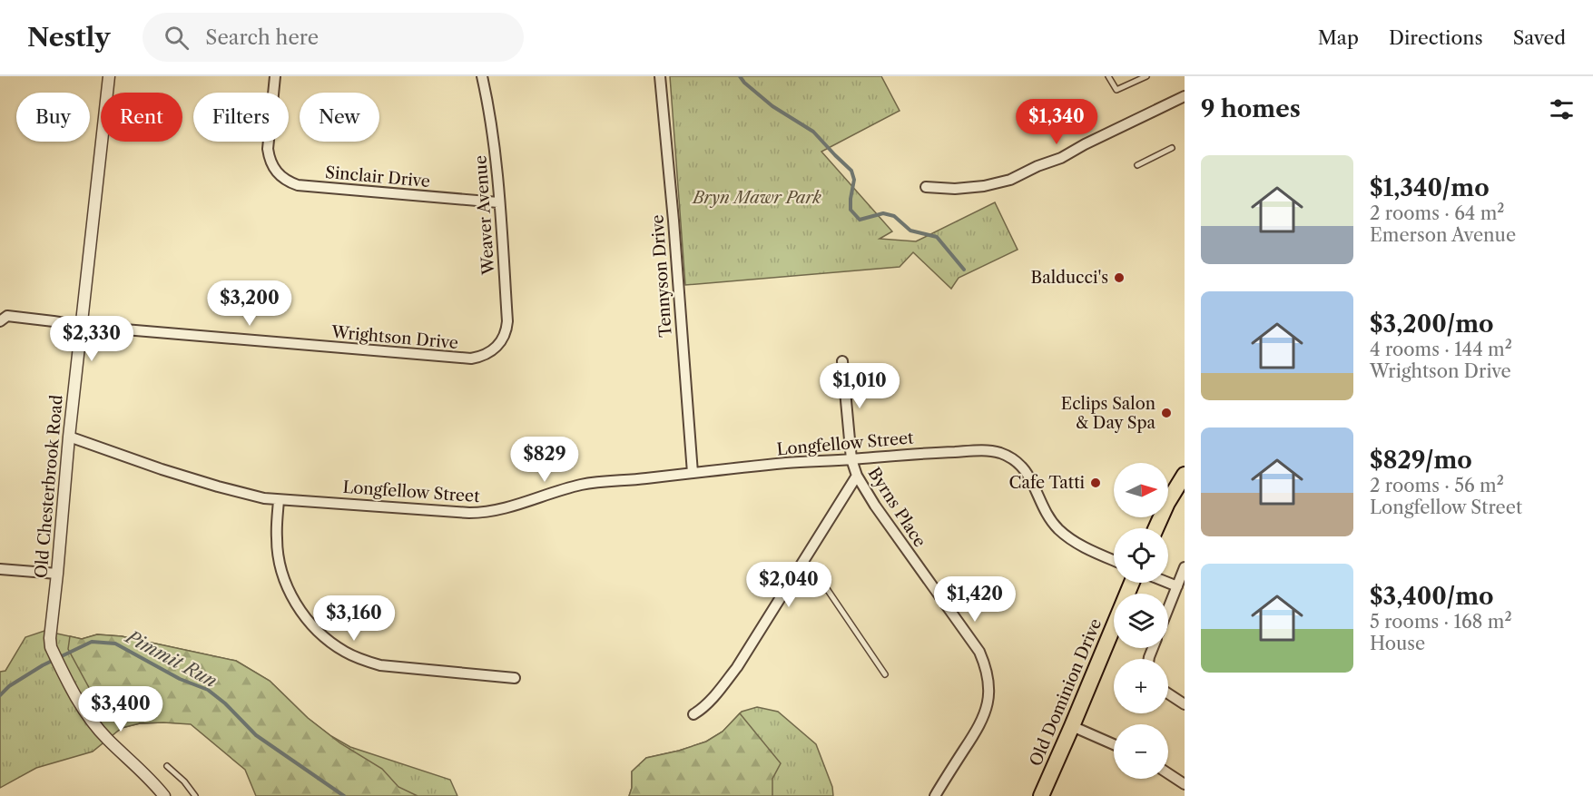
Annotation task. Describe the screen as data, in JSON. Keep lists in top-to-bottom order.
{
  "streets": {
    "main road": ["Old Dominion Drive"],
    "street": [
      "Sinclair Drive",
      "Weaver Avenue",
      "Tennyson Drive",
      "Wrightson Drive",
      "Longfellow Street",
      "Old Chesterbrook Road",
      "Byrns Place"
    ]
  },
  "crossings": [
    ["Sinclair Drive", "Weaver Avenue"],
    ["Weaver Avenue", "Wrightson Drive"],
    ["Tennyson Drive", "Longfellow Street"],
    ["Wrightson Drive", "Old Chesterbrook Road"],
    ["Longfellow Street", "Old Chesterbrook Road"],
    ["Longfellow Street", "Byrns Place"]
  ],
  "water": ["Pimmit Run"],
  "parks": ["Bryn Mawr Park"],
  "places": ["Balducci's", "Eclips Salon & Day Spa", "Cafe Tatti"],
  "north": "right",
  "page": {
    "header": "Nestly",
    "search": "Search here",
    "nav": ["Map", "Directions", "Saved"],
    "heading": "9 homes",
    "chip": [
      "Buy",
      "Rent",
      "Filters",
      "New"
    ],
    "price": [
      "$1,340",
      "$3,200",
      "$2,330",
      "$1,010",
      "$829",
      "$2,040",
      "$1,420",
      "$3,160",
      "$3,400"
    ],
    "list": [
      {
        "name": "$1,340/mo",
        "note": "2 rooms · 64 m² · Emerson Avenue"
      },
      {
        "name": "$3,200/mo",
        "note": "4 rooms · 144 m² · Wrightson Drive"
      },
      {
        "name": "$829/mo",
        "note": "2 rooms · 56 m² · Longfellow Street"
      },
      {
        "name": "$3,400/mo",
        "note": "5 rooms · 168 m² · House"
      }
    ],
    "map_buttons": ["+", "−"]
  }
}
